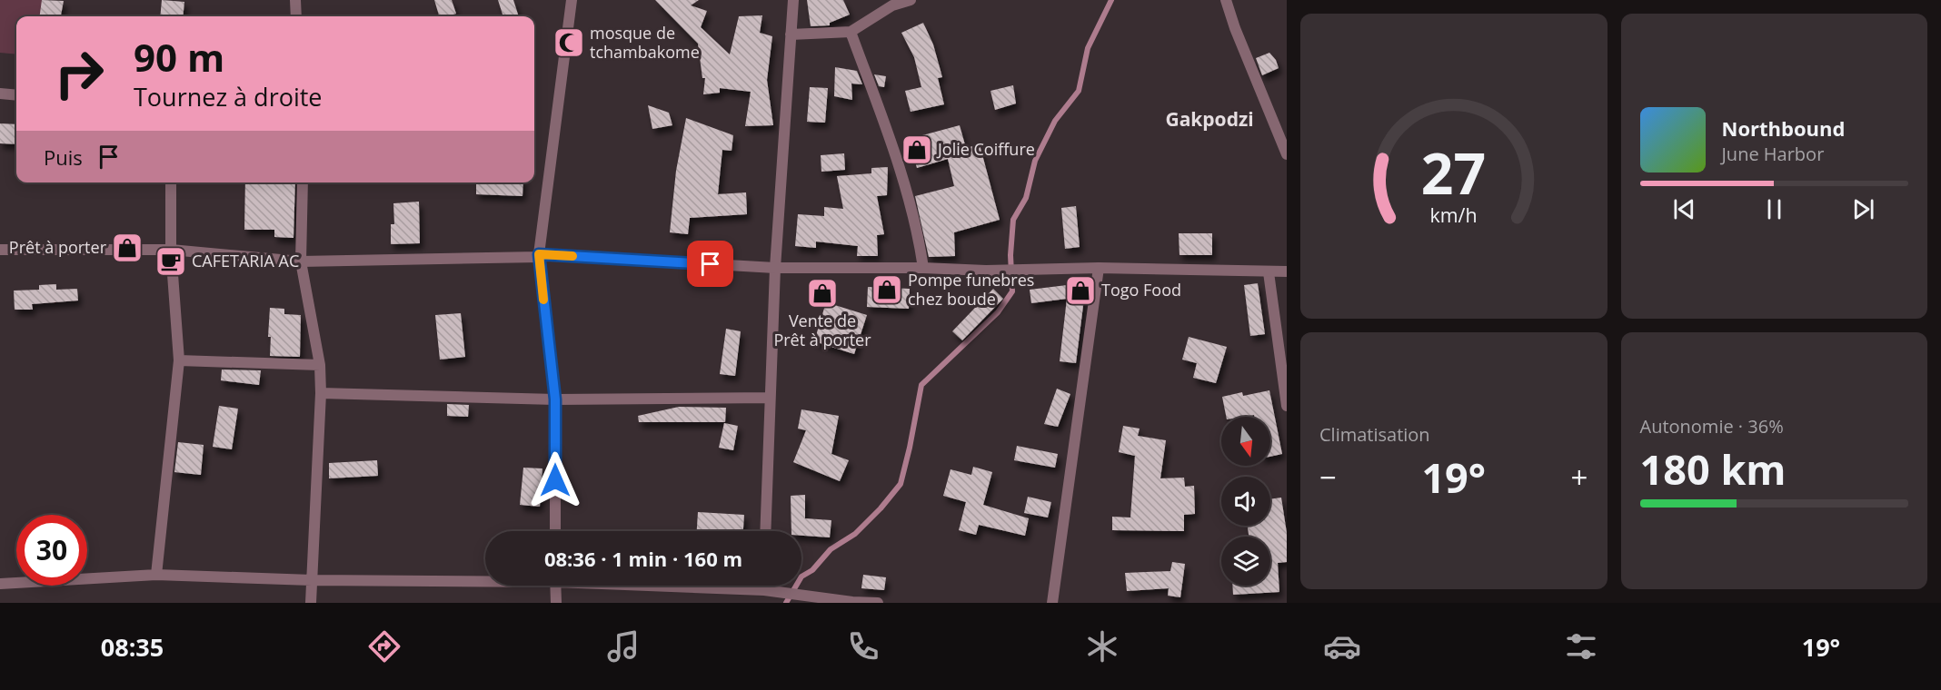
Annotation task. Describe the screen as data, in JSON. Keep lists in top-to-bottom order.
{
  "districts": ["Gakpodzi"],
  "places": {
    "mosque": ["mosque de tchambakome"],
    "shop": [
      "Jolie Coiffure",
      "Prêt à porter",
      "Pompe funebres chez boude",
      "Togo Food",
      "Vente de Prêt à porter"
    ],
    "cafe": ["CAFETARIA AC"]
  },
  "north": "bottom",
  "page": {
    "turn": ["90 m", "Tournez à droite"],
    "song": ["Northbound", "June Harbor"],
    "then": "Puis",
    "tile": [
      "Climatisation",
      ["Autonomie · 36%", "180 km"]
    ],
    "heat": ["−", "19°", "+"],
    "limit": "30",
    "trip": "08:36 · 1 min · 160 m",
    "tabs": ["08:35", "19°"],
    "gauge": ["27", "km/h"]
  }
}
